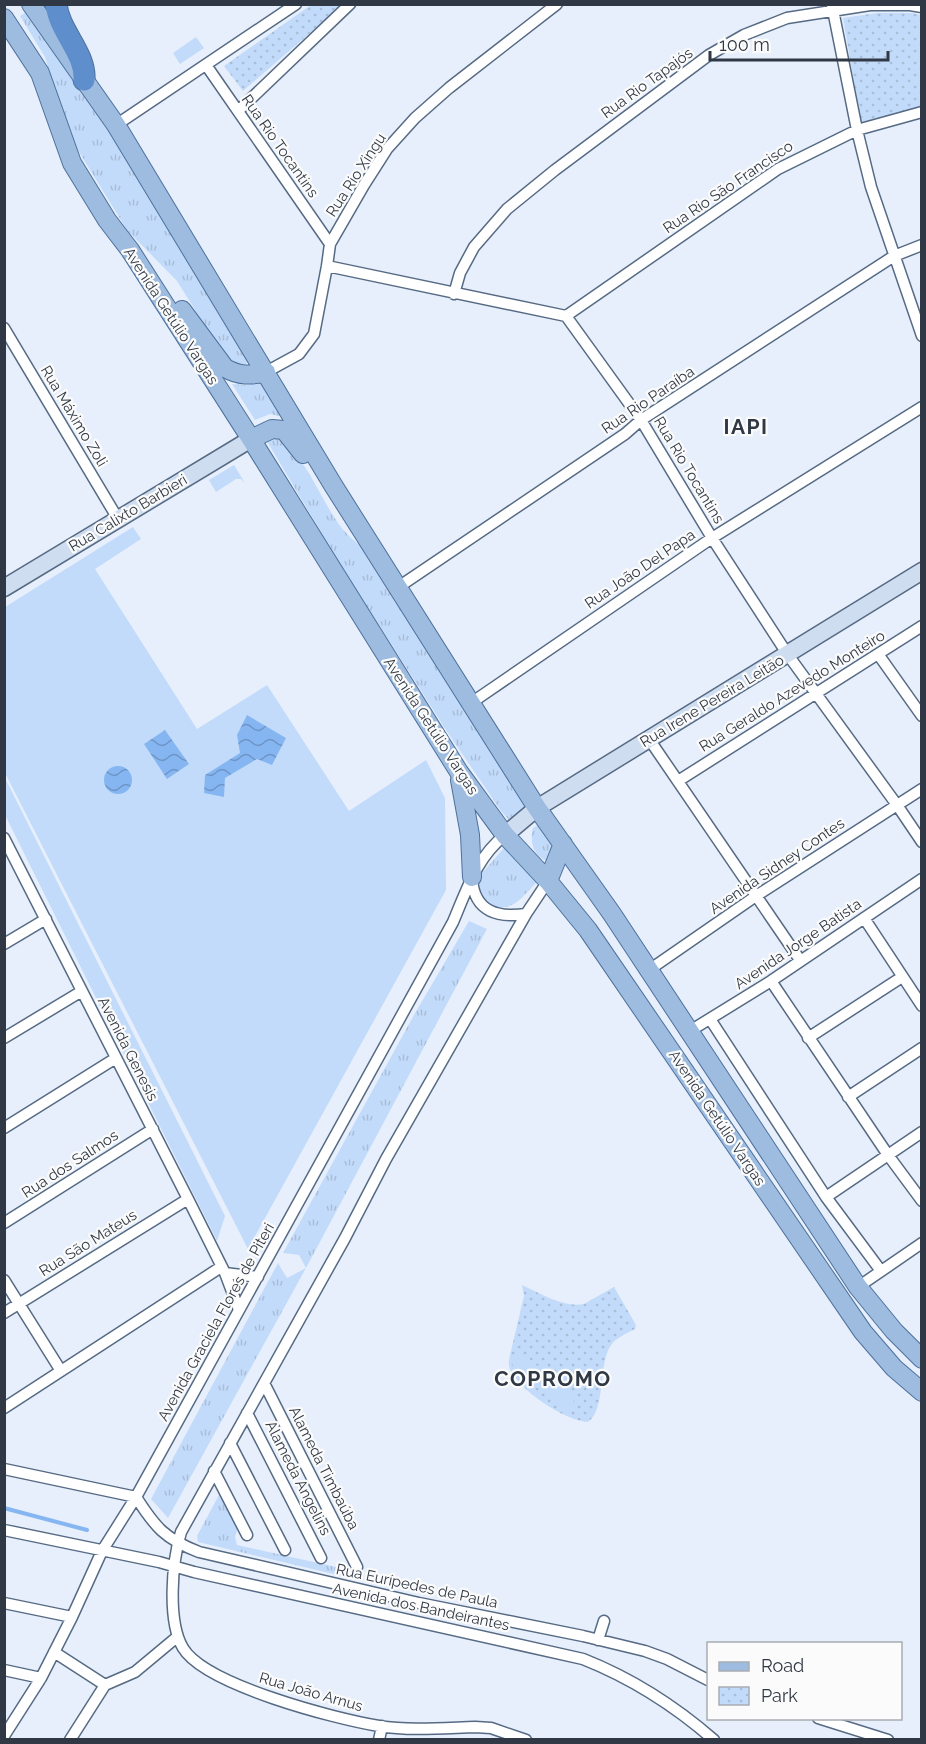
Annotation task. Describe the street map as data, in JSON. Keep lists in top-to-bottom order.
{
  "streets": {
    "main road": ["Avenida Getúlio Vargas"],
    "street": [
      "Rua Rio Tapajós",
      "Rua Rio Tocantins",
      "Rua Rio Xingu",
      "Rua Rio São Francisco",
      "Rua Rio Paraíba",
      "Rua Máximo Zoli",
      "Rua Calixto Barbieri",
      "Rua João Del Papa",
      "Rua Geraldo Azevedo Monteiro",
      "Rua Irene Pereira Leitão",
      "Avenida Sidney Contes",
      "Avenida Jorge Batista",
      "Avenida Genesis",
      "Rua dos Salmos",
      "Rua São Mateus",
      "Avenida Graciela Flores de Piteri",
      "Alameda Timbaúba",
      "Alameda Angelins",
      "Rua Eurípedes de Paula",
      "Avenida dos Bandeirantes",
      "Rua João Arnus"
    ]
  },
  "crossings": [
    ["Rua Rio Tocantins", "Rua Rio Xingu"],
    ["Rua Rio Tocantins", "Rua Rio São Francisco"],
    ["Rua Rio Tocantins", "Rua Rio Paraíba"],
    ["Rua Rio Tocantins", "Rua João Del Papa"],
    ["Rua Rio Tocantins", "Rua Geraldo Azevedo Monteiro"],
    ["Rua Rio Tocantins", "Rua Irene Pereira Leitão"],
    ["Rua Rio Tocantins", "Avenida Sidney Contes"],
    ["Rua Rio Xingu", "Avenida Getúlio Vargas"],
    ["Avenida Getúlio Vargas", "Rua Rio Paraíba"],
    ["Avenida Getúlio Vargas", "Rua Calixto Barbieri"],
    ["Avenida Getúlio Vargas", "Rua João Del Papa"],
    ["Avenida Getúlio Vargas", "Rua Irene Pereira Leitão"],
    ["Avenida Getúlio Vargas", "Avenida Sidney Contes"],
    ["Avenida Getúlio Vargas", "Avenida Jorge Batista"],
    ["Avenida Getúlio Vargas", "Avenida Graciela Flores de Piteri"],
    ["Rua Máximo Zoli", "Rua Calixto Barbieri"],
    ["Rua Irene Pereira Leitão", "Avenida Graciela Flores de Piteri"],
    ["Avenida Genesis", "Rua dos Salmos"],
    ["Avenida Genesis", "Rua São Mateus"],
    ["Avenida Genesis", "Avenida Graciela Flores de Piteri"],
    ["Avenida Graciela Flores de Piteri", "Rua Eurípedes de Paula"],
    ["Avenida Graciela Flores de Piteri", "Avenida dos Bandeirantes"],
    ["Avenida dos Bandeirantes", "Rua João Arnus"]
  ],
  "districts": ["IAPI", "COPROMO"],
  "legend": ["Road", "Park"],
  "scale_bar": "100 m"
}
